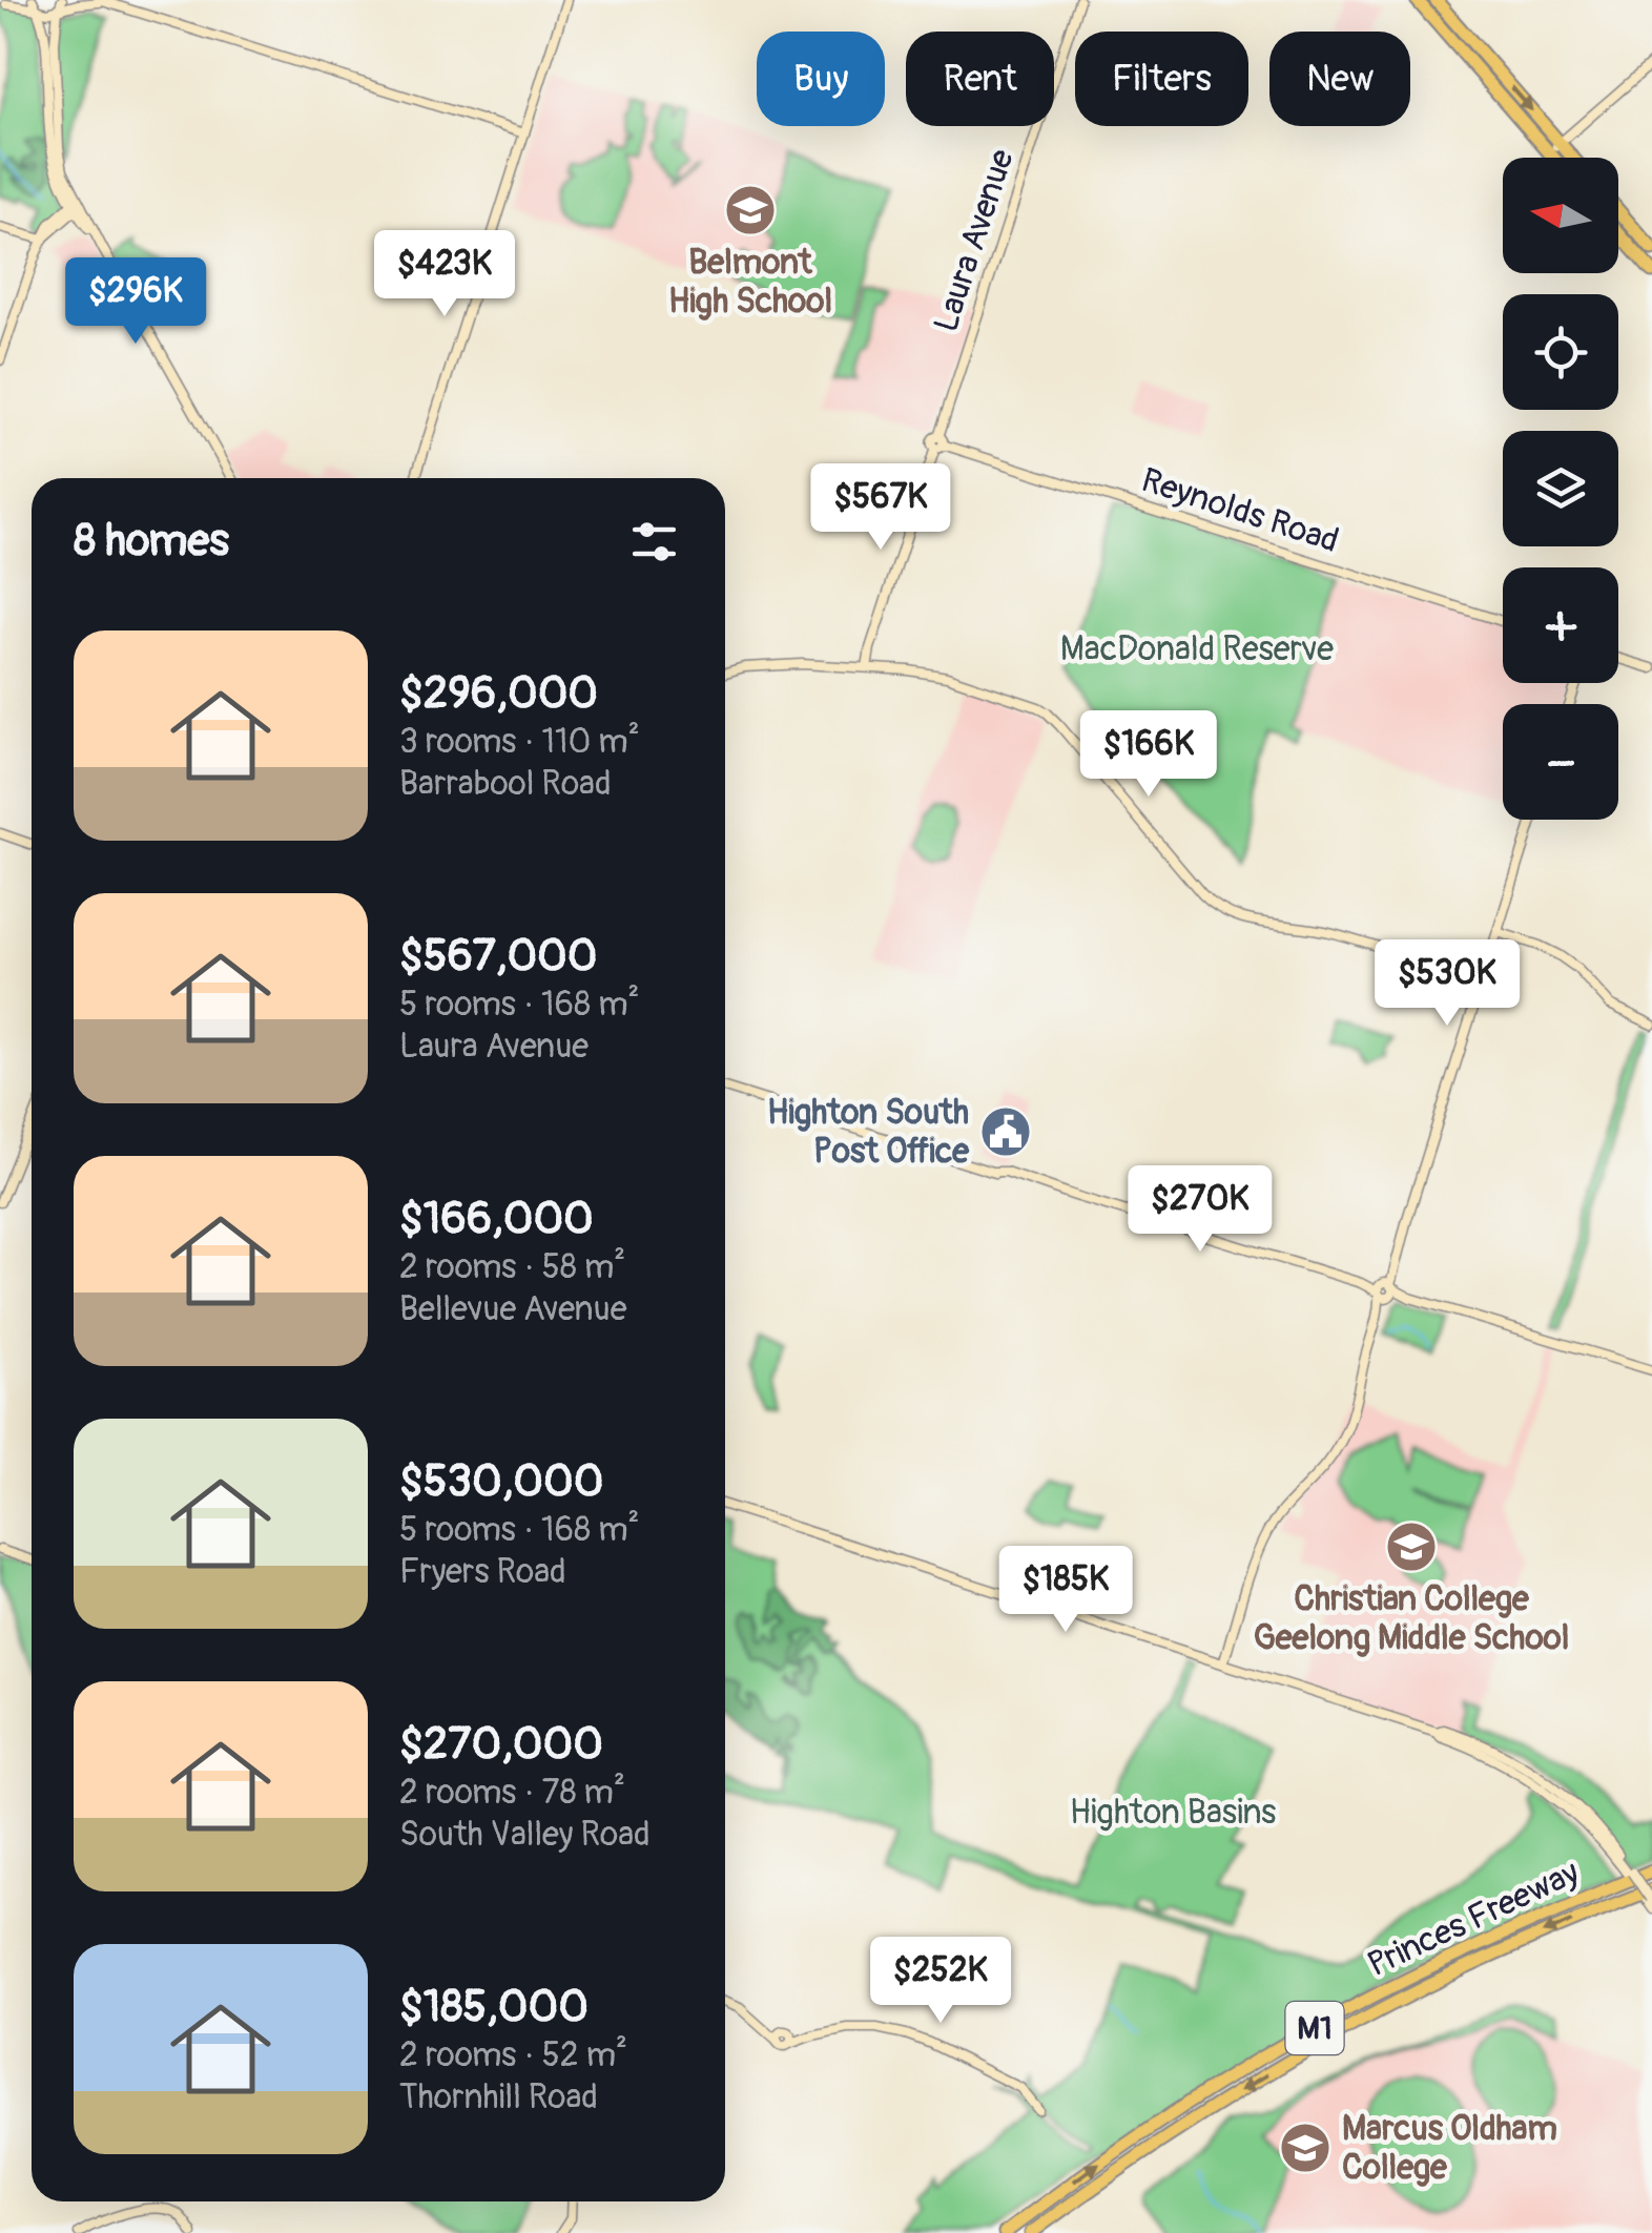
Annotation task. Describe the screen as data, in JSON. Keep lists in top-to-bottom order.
{
  "streets": {
    "highway": ["Princes Freeway", "M1"],
    "street": ["Laura Avenue", "Reynolds Road"]
  },
  "crossings": [
    ["Laura Avenue", "Reynolds Road"]
  ],
  "parks": ["MacDonald Reserve", "Highton Basins"],
  "places": {
    "school or university": ["Belmont High School", "Christian College Geelong Middle School", "Marcus Oldham College"],
    "public building": ["Highton South Post Office"]
  },
  "north": "left",
  "page": {
    "chip": [
      "Buy",
      "Rent",
      "Filters",
      "New"
    ],
    "map_buttons": ["+", "−"],
    "price": [
      "$423K",
      "$296K",
      "$567K",
      "$166K",
      "$530K",
      "$270K",
      "$185K",
      "$252K"
    ],
    "heading": "8 homes",
    "list": [
      {
        "name": "$296,000",
        "note": "3 rooms · 110 m² · Barrabool Road"
      },
      {
        "name": "$567,000",
        "note": "5 rooms · 168 m² · Laura Avenue"
      },
      {
        "name": "$166,000",
        "note": "2 rooms · 58 m² · Bellevue Avenue"
      },
      {
        "name": "$530,000",
        "note": "5 rooms · 168 m² · Fryers Road"
      },
      {
        "name": "$270,000",
        "note": "2 rooms · 78 m² · South Valley Road"
      },
      {
        "name": "$185,000",
        "note": "2 rooms · 52 m² · Thornhill Road"
      }
    ]
  }
}
